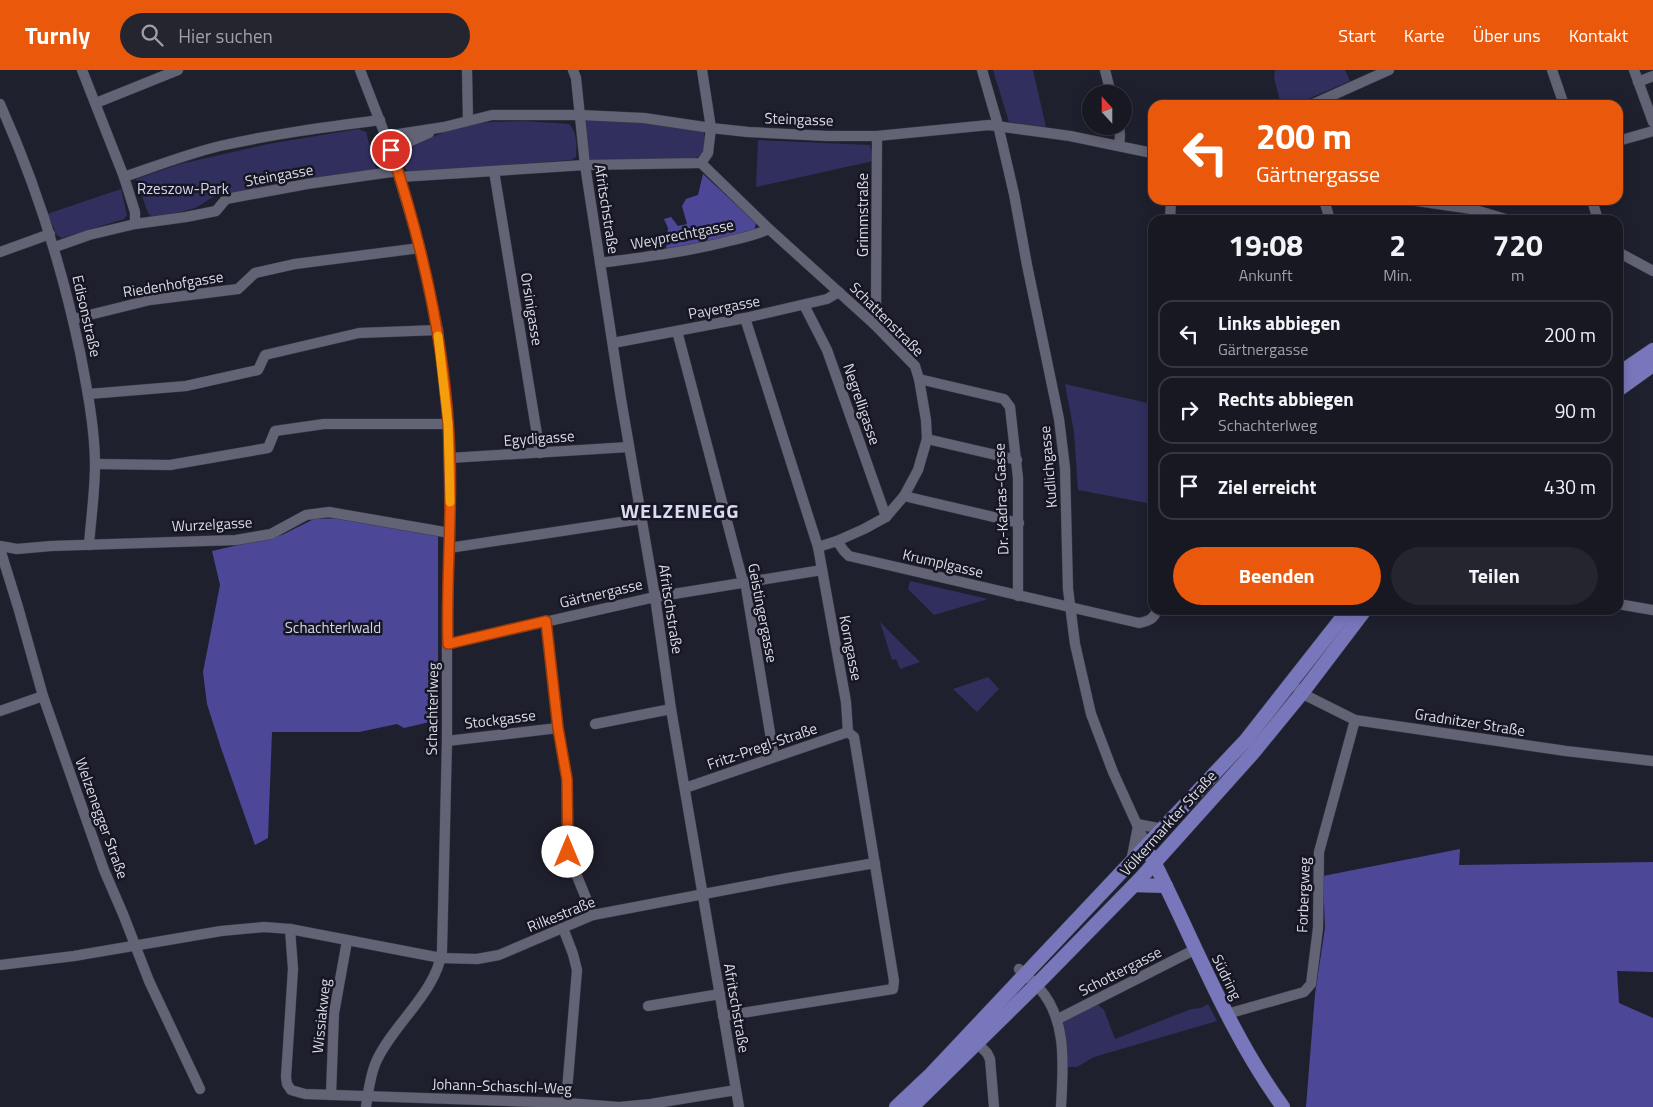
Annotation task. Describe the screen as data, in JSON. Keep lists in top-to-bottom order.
{
  "streets": {
    "main road": ["Völkermarkter Straße", "Südring"],
    "street": [
      "Steingasse",
      "Afritschstraße",
      "Grimmstraße",
      "Weyprechtgasse",
      "Riedenhofgasse",
      "Payergasse",
      "Orsinigasse",
      "Edisonstraße",
      "Schattenstraße",
      "Negrelligasse",
      "Egydigasse",
      "Kudlichgasse",
      "Dr.-Kadras-Gasse",
      "Wurzelgasse",
      "Krumplgasse",
      "Gärtnergasse",
      "Geistingergasse",
      "Korngasse",
      "Schachterlweg",
      "Stockgasse",
      "Gradnitzer Straße",
      "Fritz-Pregl-Straße",
      "Welzenegger Straße",
      "Forbergweg",
      "Rilkestraße",
      "Schottergasse",
      "Wissiakweg",
      "Johann-Schaschl-Weg"
    ]
  },
  "crossings": [
    ["Steingasse", "Afritschstraße"],
    ["Steingasse", "Grimmstraße"],
    ["Steingasse", "Orsinigasse"],
    ["Steingasse", "Edisonstraße"],
    ["Steingasse", "Schattenstraße"],
    ["Steingasse", "Kudlichgasse"],
    ["Steingasse", "Schachterlweg"],
    ["Afritschstraße", "Weyprechtgasse"],
    ["Afritschstraße", "Payergasse"],
    ["Afritschstraße", "Egydigasse"],
    ["Afritschstraße", "Gärtnergasse"],
    ["Afritschstraße", "Korngasse"],
    ["Afritschstraße", "Fritz-Pregl-Straße"],
    ["Afritschstraße", "Rilkestraße"],
    ["Afritschstraße", "Johann-Schaschl-Weg"],
    ["Grimmstraße", "Schattenstraße"],
    ["Weyprechtgasse", "Schattenstraße"],
    ["Riedenhofgasse", "Edisonstraße"],
    ["Riedenhofgasse", "Schachterlweg"],
    ["Payergasse", "Schattenstraße"],
    ["Payergasse", "Negrelligasse"],
    ["Payergasse", "Geistingergasse"],
    ["Payergasse", "Korngasse"],
    ["Orsinigasse", "Egydigasse"],
    ["Edisonstraße", "Wurzelgasse"],
    ["Schattenstraße", "Negrelligasse"],
    ["Schattenstraße", "Dr.-Kadras-Gasse"],
    ["Schattenstraße", "Krumplgasse"],
    ["Egydigasse", "Schachterlweg"],
    ["Kudlichgasse", "Krumplgasse"],
    ["Kudlichgasse", "Südring"],
    ["Dr.-Kadras-Gasse", "Krumplgasse"],
    ["Wurzelgasse", "Schachterlweg"],
    ["Wurzelgasse", "Welzenegger Straße"],
    ["Gärtnergasse", "Geistingergasse"],
    ["Gärtnergasse", "Korngasse"],
    ["Gärtnergasse", "Schachterlweg"],
    ["Geistingergasse", "Fritz-Pregl-Straße"],
    ["Korngasse", "Fritz-Pregl-Straße"],
    ["Korngasse", "Rilkestraße"],
    ["Schachterlweg", "Stockgasse"],
    ["Schachterlweg", "Rilkestraße"],
    ["Schachterlweg", "Johann-Schaschl-Weg"],
    ["Gradnitzer Straße", "Völkermarkter Straße"],
    ["Gradnitzer Straße", "Forbergweg"],
    ["Welzenegger Straße", "Rilkestraße"],
    ["Forbergweg", "Südring"],
    ["Rilkestraße", "Wissiakweg"],
    ["Rilkestraße", "Johann-Schaschl-Weg"],
    ["Schottergasse", "Südring"],
    ["Wissiakweg", "Johann-Schaschl-Weg"]
  ],
  "districts": ["WELZENEGG"],
  "parks": ["Rzeszow-Park", "Schachterlwald"],
  "north": "top",
  "page": {
    "header": "Turnly",
    "search": "Hier suchen",
    "nav": [
      "Start",
      "Karte",
      "Über uns",
      "Kontakt"
    ],
    "turn": ["200 m", "Gärtnergasse"],
    "eta": [
      "19:08",
      "Ankunft",
      "2",
      "Min.",
      "720",
      "m"
    ],
    "list": [
      {
        "name": "Links abbiegen",
        "note": "Gärtnergasse",
        "value": "200 m"
      },
      {
        "name": "Rechts abbiegen",
        "note": "Schachterlweg",
        "value": "90 m"
      },
      {
        "name": "Ziel erreicht",
        "value": "430 m"
      }
    ],
    "buttons": ["Beenden", "Teilen"]
  }
}
